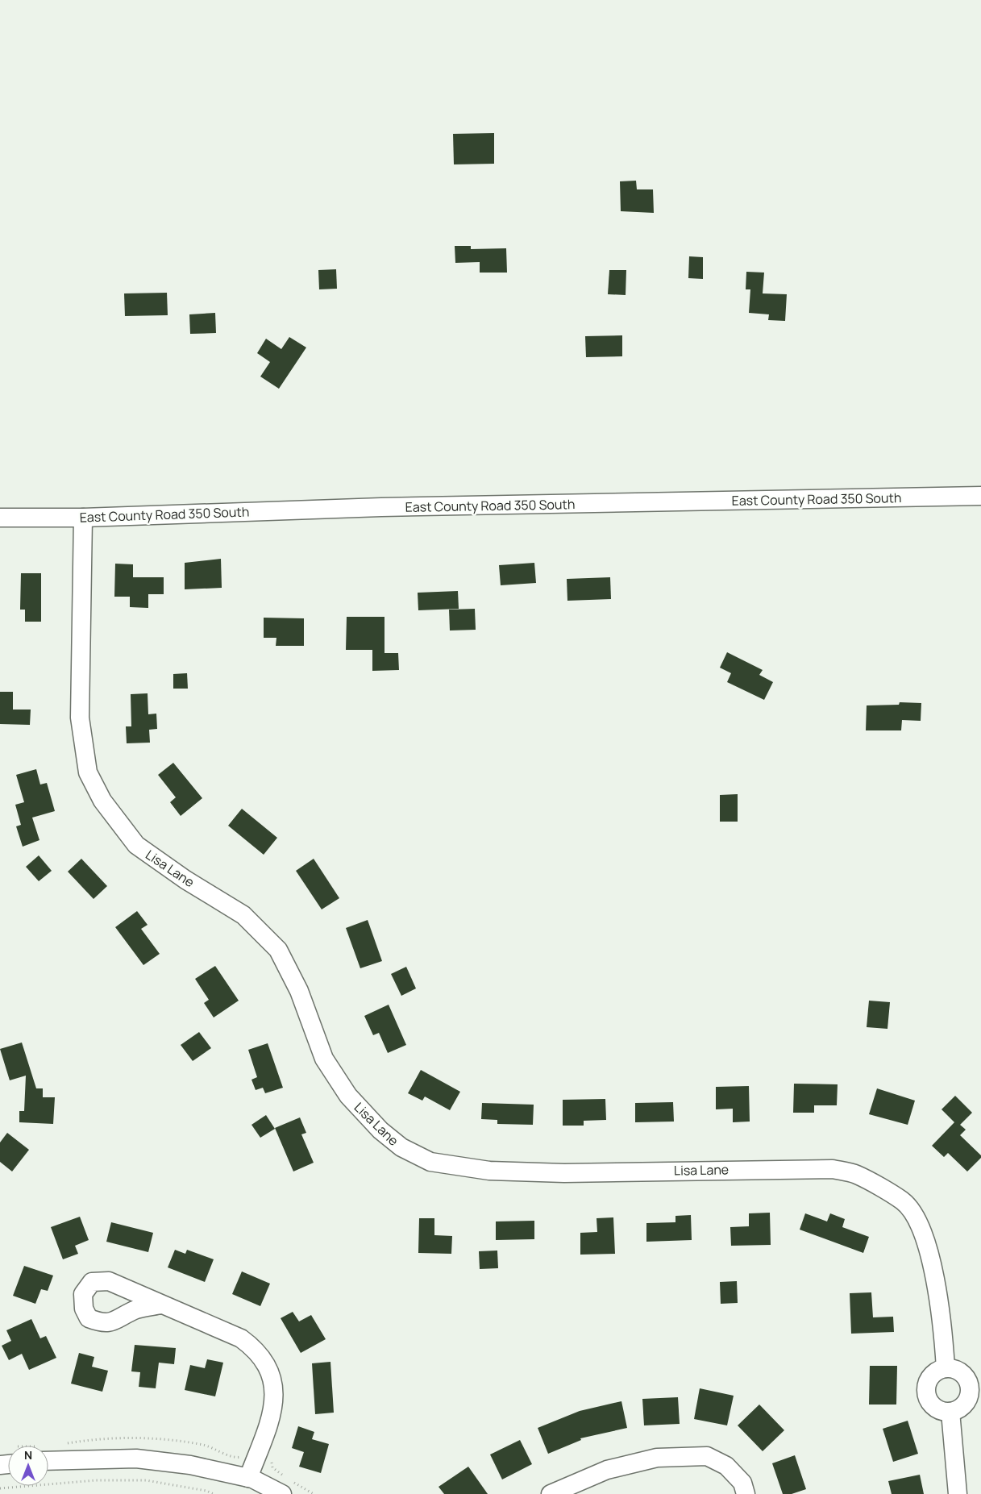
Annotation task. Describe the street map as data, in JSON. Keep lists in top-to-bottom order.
{
  "streets": {
    "street": ["East County Road 350 South", "Lisa Lane"]
  },
  "crossings": [
    ["East County Road 350 South", "Lisa Lane"]
  ],
  "north": "top"
}
